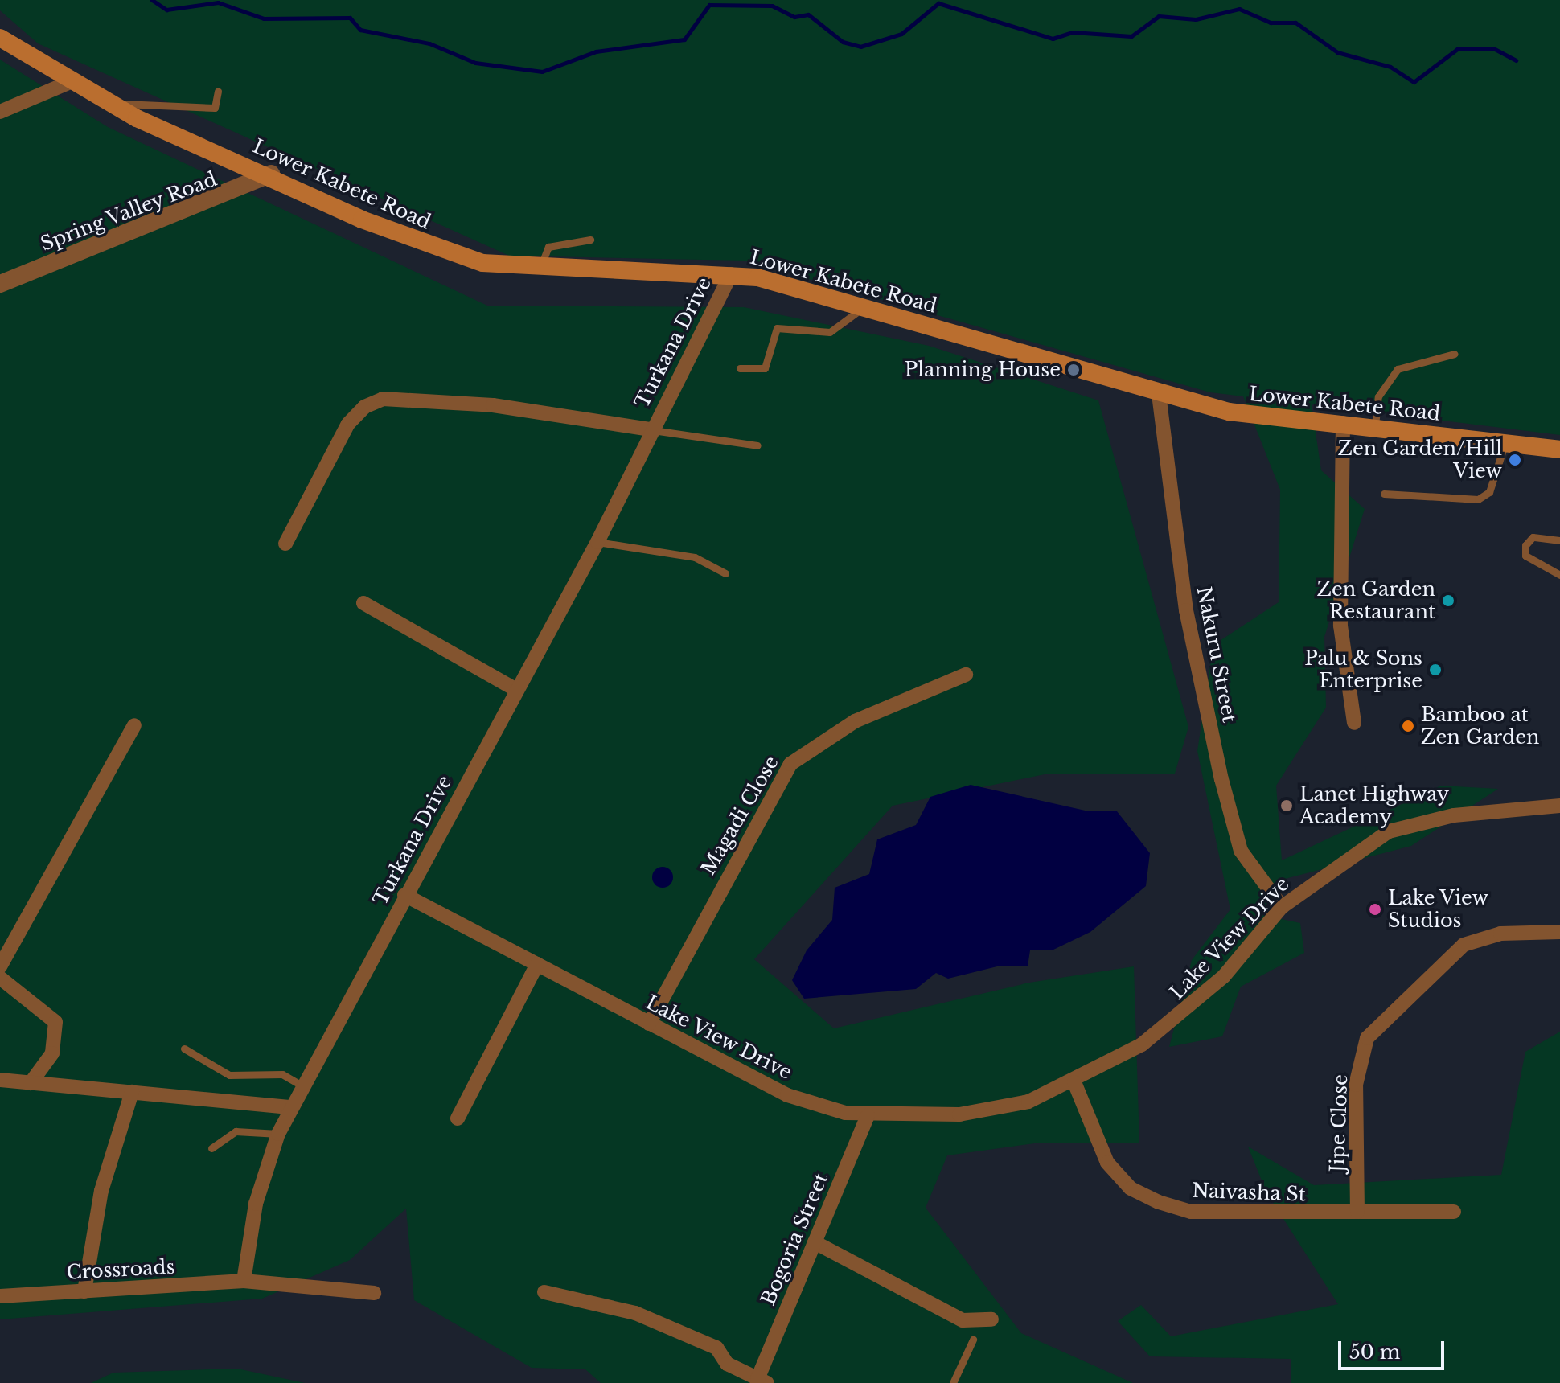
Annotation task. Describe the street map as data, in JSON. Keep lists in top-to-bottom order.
{
  "streets": {
    "main road": ["Lower Kabete Road"],
    "street": [
      "Spring Valley Road",
      "Turkana Drive",
      "Nakuru Street",
      "Magadi Close",
      "Lake View Drive",
      "Jipe Close",
      "Naivasha St",
      "Bogoria Street",
      "Crossroads"
    ]
  },
  "crossings": [
    ["Lower Kabete Road", "Spring Valley Road"],
    ["Lower Kabete Road", "Turkana Drive"],
    ["Lower Kabete Road", "Nakuru Street"],
    ["Turkana Drive", "Lake View Drive"],
    ["Turkana Drive", "Crossroads"],
    ["Nakuru Street", "Lake View Drive"],
    ["Magadi Close", "Lake View Drive"],
    ["Lake View Drive", "Naivasha St"],
    ["Lake View Drive", "Bogoria Street"],
    ["Jipe Close", "Naivasha St"]
  ],
  "places": [
    "Planning House",
    "Zen Garden/Hill View",
    "Zen Garden Restaurant",
    "Palu & Sons Enterprise",
    "Bamboo at Zen Garden",
    "Lanet Highway Academy",
    "Lake View Studios"
  ],
  "scale_bar": "50 m"
}
